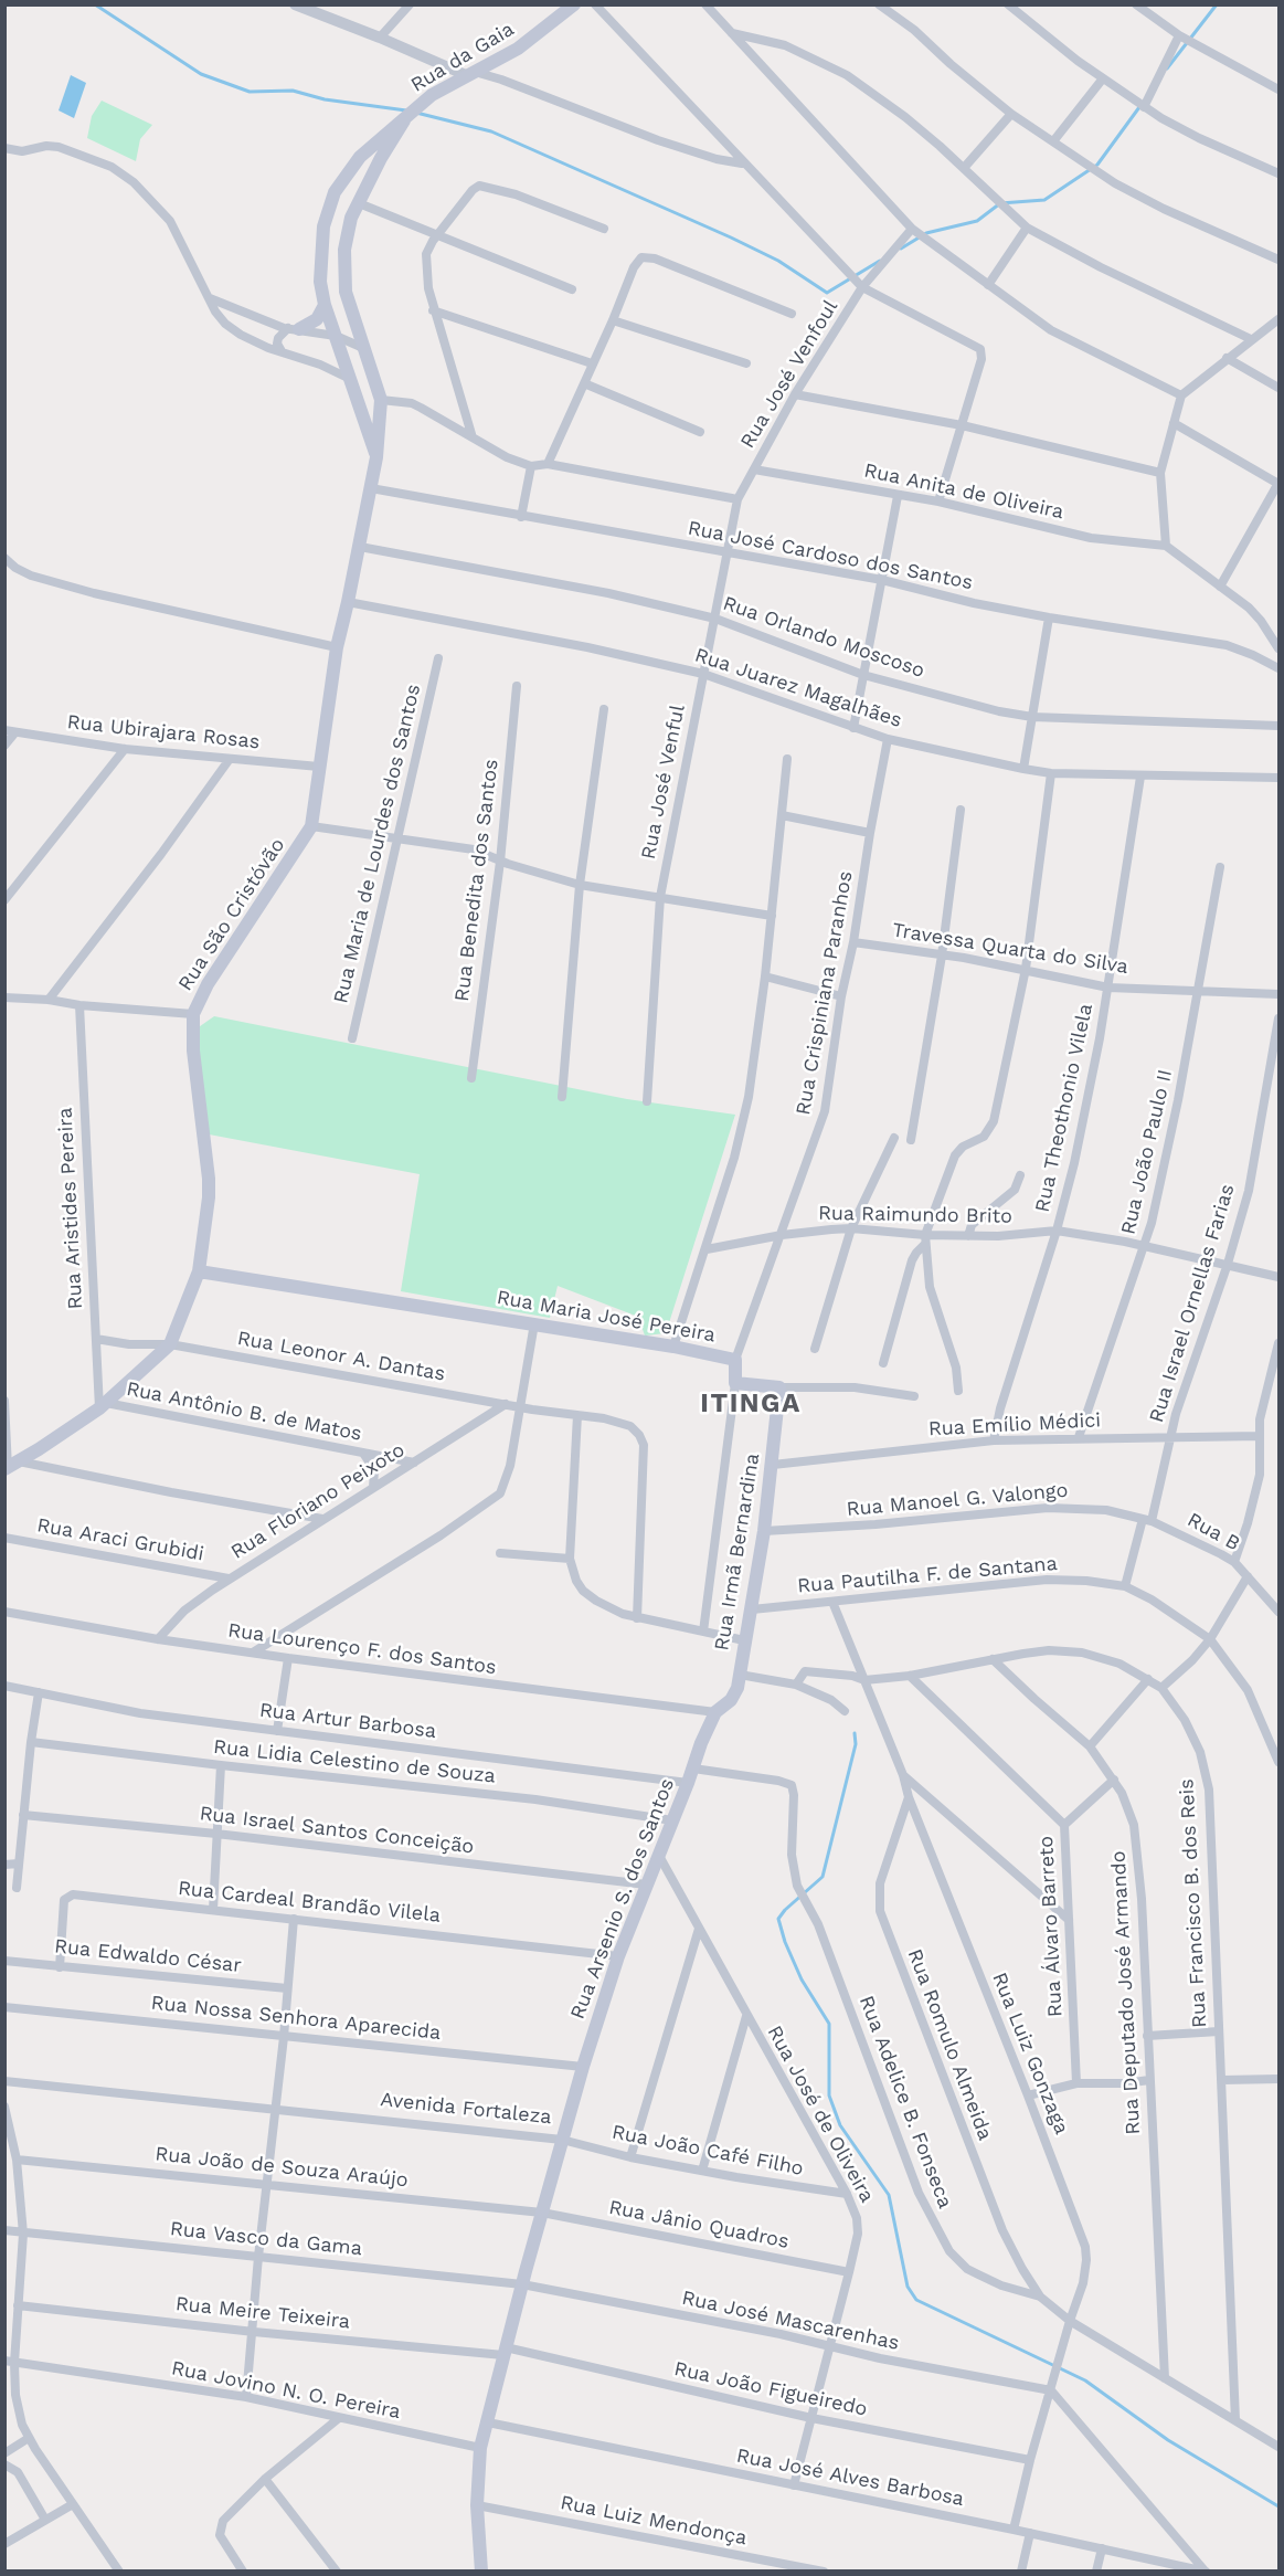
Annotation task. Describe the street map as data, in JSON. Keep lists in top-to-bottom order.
{
  "streets": {
    "main road": [
      "Rua da Gaia",
      "Rua São Cristóvão",
      "Rua Maria José Pereira",
      "Rua Irmã Bernardina",
      "Rua Arsenio S. dos Santos",
      "Avenida Fortaleza"
    ],
    "street": [
      "Rua José Venfoul",
      "Rua Anita de Oliveira",
      "Rua José Cardoso dos Santos",
      "Rua Orlando Moscoso",
      "Rua Juarez Magalhães",
      "Rua Ubirajara Rosas",
      "Rua José Venful",
      "Rua Maria de Lourdes dos Santos",
      "Rua Benedita dos Santos",
      "Travessa Quarta do Silva",
      "Rua Crispiniana Paranhos",
      "Rua Theothonio Vilela",
      "Rua João Paulo II",
      "Rua Aristides Pereira",
      "Rua Raimundo Brito",
      "Rua Israel Ornellas Farias",
      "Rua Leonor A. Dantas",
      "Rua Antônio B. de Matos",
      "Rua Emílio Médici",
      "Rua Manoel G. Valongo",
      "Rua Floriano Peixoto",
      "Rua B",
      "Rua Araci Grubidi",
      "Rua Pautilha F. de Santana",
      "Rua Lourenço F. dos Santos",
      "Rua Artur Barbosa",
      "Rua Lidia Celestino de Souza",
      "Rua Israel Santos Conceição",
      "Rua Cardeal Brandão Vilela",
      "Rua Francisco B. dos Reis",
      "Rua Álvaro Barreto",
      "Rua Edwaldo César",
      "Rua Deputado José Armando",
      "Rua Nossa Senhora Aparecida",
      "Rua Romulo Almeida",
      "Rua Luiz Gonzaga",
      "Rua Adelice B. Fonseca",
      "Rua José de Oliveira",
      "Rua João Café Filho",
      "Rua João de Souza Araújo",
      "Rua Jânio Quadros",
      "Rua Vasco da Gama",
      "Rua Meire Teixeira",
      "Rua José Mascarenhas",
      "Rua João Figueiredo",
      "Rua Jovino N. O. Pereira",
      "Rua José Alves Barbosa",
      "Rua Luiz Mendonça"
    ]
  },
  "crossings": [
    ["Rua da Gaia", "Rua São Cristóvão"],
    ["Rua José Venfoul", "Rua Anita de Oliveira"],
    ["Rua José Venfoul", "Rua José Cardoso dos Santos"],
    ["Rua José Venfoul", "Rua Orlando Moscoso"],
    ["Rua José Venfoul", "Rua José Venful"],
    ["Rua José Cardoso dos Santos", "Rua São Cristóvão"],
    ["Rua Orlando Moscoso", "Rua José Venful"],
    ["Rua Orlando Moscoso", "Rua São Cristóvão"],
    ["Rua Juarez Magalhães", "Rua José Venful"],
    ["Rua Juarez Magalhães", "Rua São Cristóvão"],
    ["Rua Juarez Magalhães", "Rua Crispiniana Paranhos"],
    ["Rua Juarez Magalhães", "Rua Theothonio Vilela"],
    ["Rua Ubirajara Rosas", "Rua São Cristóvão"],
    ["Rua São Cristóvão", "Rua Aristides Pereira"],
    ["Rua São Cristóvão", "Rua Maria José Pereira"],
    ["Rua São Cristóvão", "Rua Leonor A. Dantas"],
    ["Rua São Cristóvão", "Rua Antônio B. de Matos"],
    ["Travessa Quarta do Silva", "Rua Crispiniana Paranhos"],
    ["Travessa Quarta do Silva", "Rua Theothonio Vilela"],
    ["Travessa Quarta do Silva", "Rua João Paulo II"],
    ["Rua Crispiniana Paranhos", "Rua Raimundo Brito"],
    ["Rua Crispiniana Paranhos", "Rua Maria José Pereira"],
    ["Rua Theothonio Vilela", "Rua Raimundo Brito"],
    ["Rua Theothonio Vilela", "Rua Emílio Médici"],
    ["Rua João Paulo II", "Rua Raimundo Brito"],
    ["Rua João Paulo II", "Rua Emílio Médici"],
    ["Rua Aristides Pereira", "Rua Leonor A. Dantas"],
    ["Rua Aristides Pereira", "Rua Antônio B. de Matos"],
    ["Rua Raimundo Brito", "Rua Israel Ornellas Farias"],
    ["Rua Israel Ornellas Farias", "Rua Emílio Médici"],
    ["Rua Israel Ornellas Farias", "Rua Manoel G. Valongo"],
    ["Rua Israel Ornellas Farias", "Rua B"],
    ["Rua Israel Ornellas Farias", "Rua Pautilha F. de Santana"],
    ["Rua Leonor A. Dantas", "Rua Floriano Peixoto"],
    ["Rua Antônio B. de Matos", "Rua Floriano Peixoto"],
    ["Rua Emílio Médici", "Rua Irmã Bernardina"],
    ["Rua Manoel G. Valongo", "Rua B"],
    ["Rua Manoel G. Valongo", "Rua Irmã Bernardina"],
    ["Rua Floriano Peixoto", "Rua Araci Grubidi"],
    ["Rua Floriano Peixoto", "Rua Lourenço F. dos Santos"],
    ["Rua Irmã Bernardina", "Rua Pautilha F. de Santana"],
    ["Rua Irmã Bernardina", "Rua Lourenço F. dos Santos"],
    ["Rua Irmã Bernardina", "Rua Arsenio S. dos Santos"],
    ["Rua Pautilha F. de Santana", "Rua Luiz Gonzaga"],
    ["Rua Lourenço F. dos Santos", "Rua Arsenio S. dos Santos"],
    ["Rua Artur Barbosa", "Rua Arsenio S. dos Santos"],
    ["Rua Artur Barbosa", "Rua Adelice B. Fonseca"],
    ["Rua Lidia Celestino de Souza", "Rua Arsenio S. dos Santos"],
    ["Rua Israel Santos Conceição", "Rua Arsenio S. dos Santos"],
    ["Rua Arsenio S. dos Santos", "Rua Cardeal Brandão Vilela"],
    ["Rua Arsenio S. dos Santos", "Rua Nossa Senhora Aparecida"],
    ["Rua Arsenio S. dos Santos", "Avenida Fortaleza"],
    ["Rua Arsenio S. dos Santos", "Rua José de Oliveira"],
    ["Rua Arsenio S. dos Santos", "Rua João Café Filho"],
    ["Rua Cardeal Brandão Vilela", "Rua Edwaldo César"],
    ["Rua Francisco B. dos Reis", "Rua Álvaro Barreto"],
    ["Rua Francisco B. dos Reis", "Rua Deputado José Armando"],
    ["Rua Francisco B. dos Reis", "Rua Luiz Gonzaga"],
    ["Rua Francisco B. dos Reis", "Rua Adelice B. Fonseca"],
    ["Rua Deputado José Armando", "Rua Adelice B. Fonseca"],
    ["Rua Romulo Almeida", "Rua Luiz Gonzaga"],
    ["Rua Romulo Almeida", "Rua Adelice B. Fonseca"],
    ["Rua Luiz Gonzaga", "Rua Adelice B. Fonseca"],
    ["Rua Luiz Gonzaga", "Rua José Mascarenhas"],
    ["Rua Luiz Gonzaga", "Rua João Figueiredo"],
    ["Rua Luiz Gonzaga", "Rua José Alves Barbosa"],
    ["Avenida Fortaleza", "Rua João Café Filho"],
    ["Avenida Fortaleza", "Rua João de Souza Araújo"],
    ["Avenida Fortaleza", "Rua Jânio Quadros"],
    ["Avenida Fortaleza", "Rua Vasco da Gama"],
    ["Avenida Fortaleza", "Rua Meire Teixeira"],
    ["Avenida Fortaleza", "Rua José Mascarenhas"],
    ["Avenida Fortaleza", "Rua João Figueiredo"],
    ["Avenida Fortaleza", "Rua Jovino N. O. Pereira"],
    ["Avenida Fortaleza", "Rua José Alves Barbosa"],
    ["Avenida Fortaleza", "Rua Luiz Mendonça"],
    ["Rua José de Oliveira", "Rua João Café Filho"],
    ["Rua José de Oliveira", "Rua Jânio Quadros"],
    ["Rua José de Oliveira", "Rua José Mascarenhas"],
    ["Rua José de Oliveira", "Rua João Figueiredo"],
    ["Rua José de Oliveira", "Rua José Alves Barbosa"],
    ["Rua João de Souza Araújo", "Rua Jânio Quadros"],
    ["Rua Vasco da Gama", "Rua José Mascarenhas"],
    ["Rua Meire Teixeira", "Rua João Figueiredo"]
  ],
  "districts": ["ITINGA"]
}
